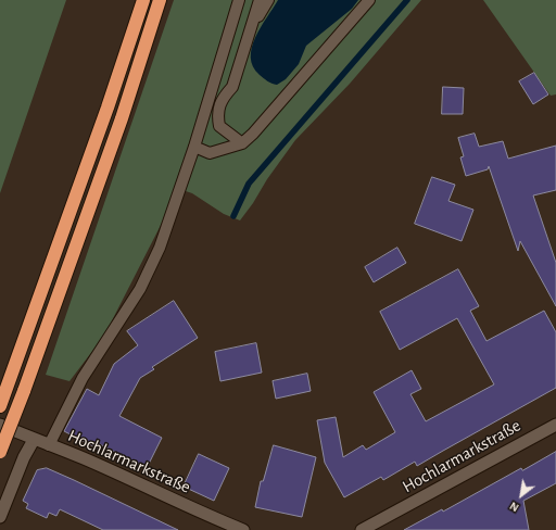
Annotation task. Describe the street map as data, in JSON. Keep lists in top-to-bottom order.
{
  "streets": {
    "street": ["Hochlarmarkstraße"]
  },
  "north": "bottom left"
}
